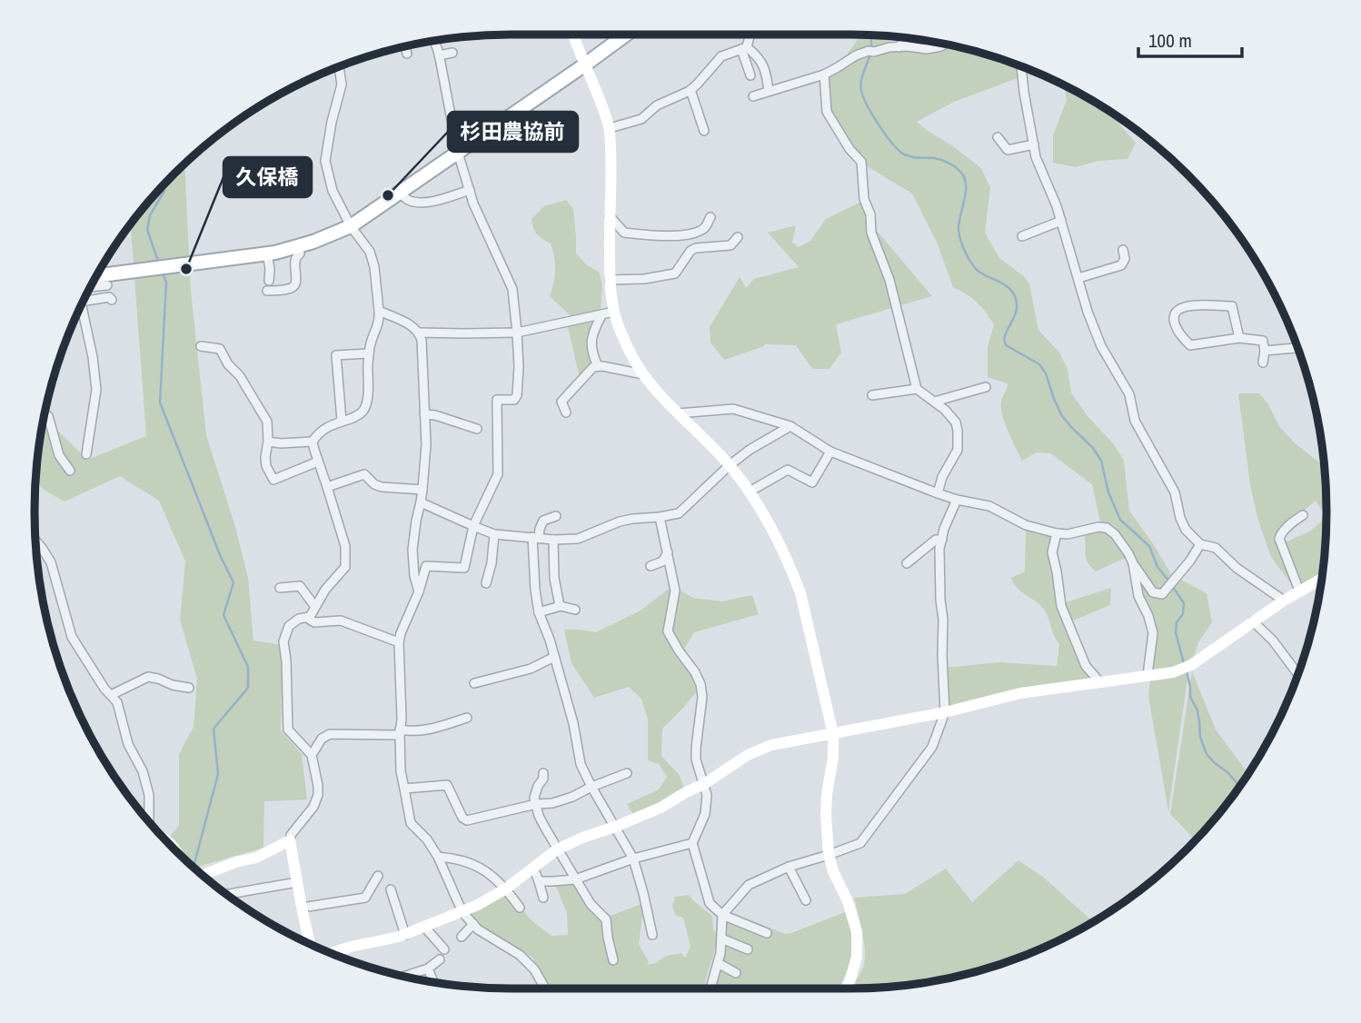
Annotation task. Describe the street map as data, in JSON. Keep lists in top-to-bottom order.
{
  "places": ["杉田農協前", "久保橋"],
  "scale_bar": "100 m"
}
